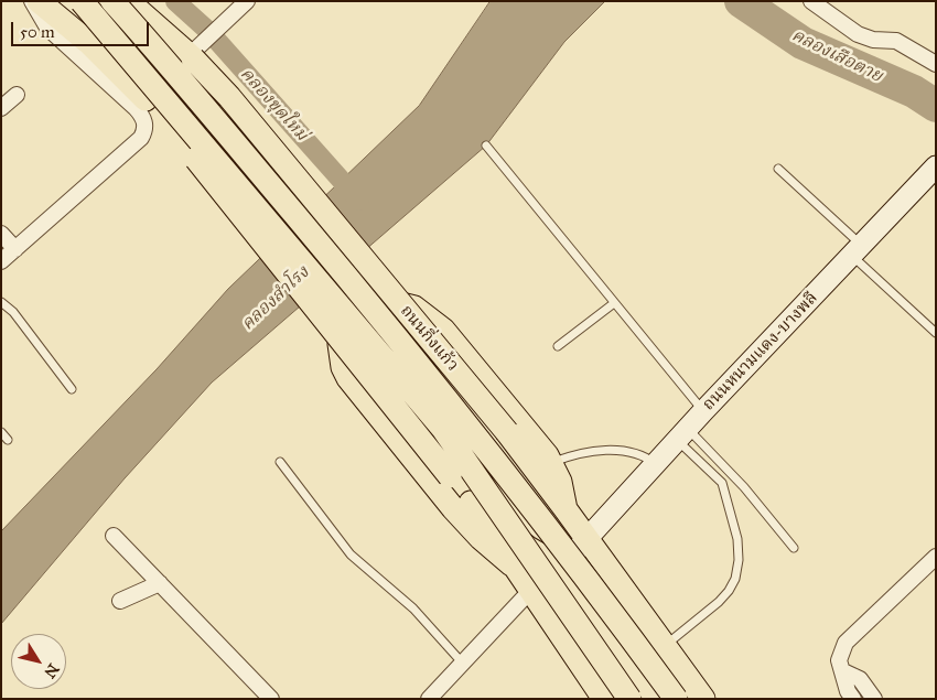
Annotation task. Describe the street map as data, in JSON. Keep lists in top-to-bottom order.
{
  "streets": {
    "main road": ["ถนนกิ่งแก้ว", "ถนนหนามแดง-บางพลี"]
  },
  "crossings": [
    ["ถนนกิ่งแก้ว", "ถนนหนามแดง-บางพลี"]
  ],
  "water": ["คลองเสือตาย", "คลองขุดใหม่", "คลองสำโรง"],
  "scale_bar": "50 m",
  "north": "bottom right"
}
